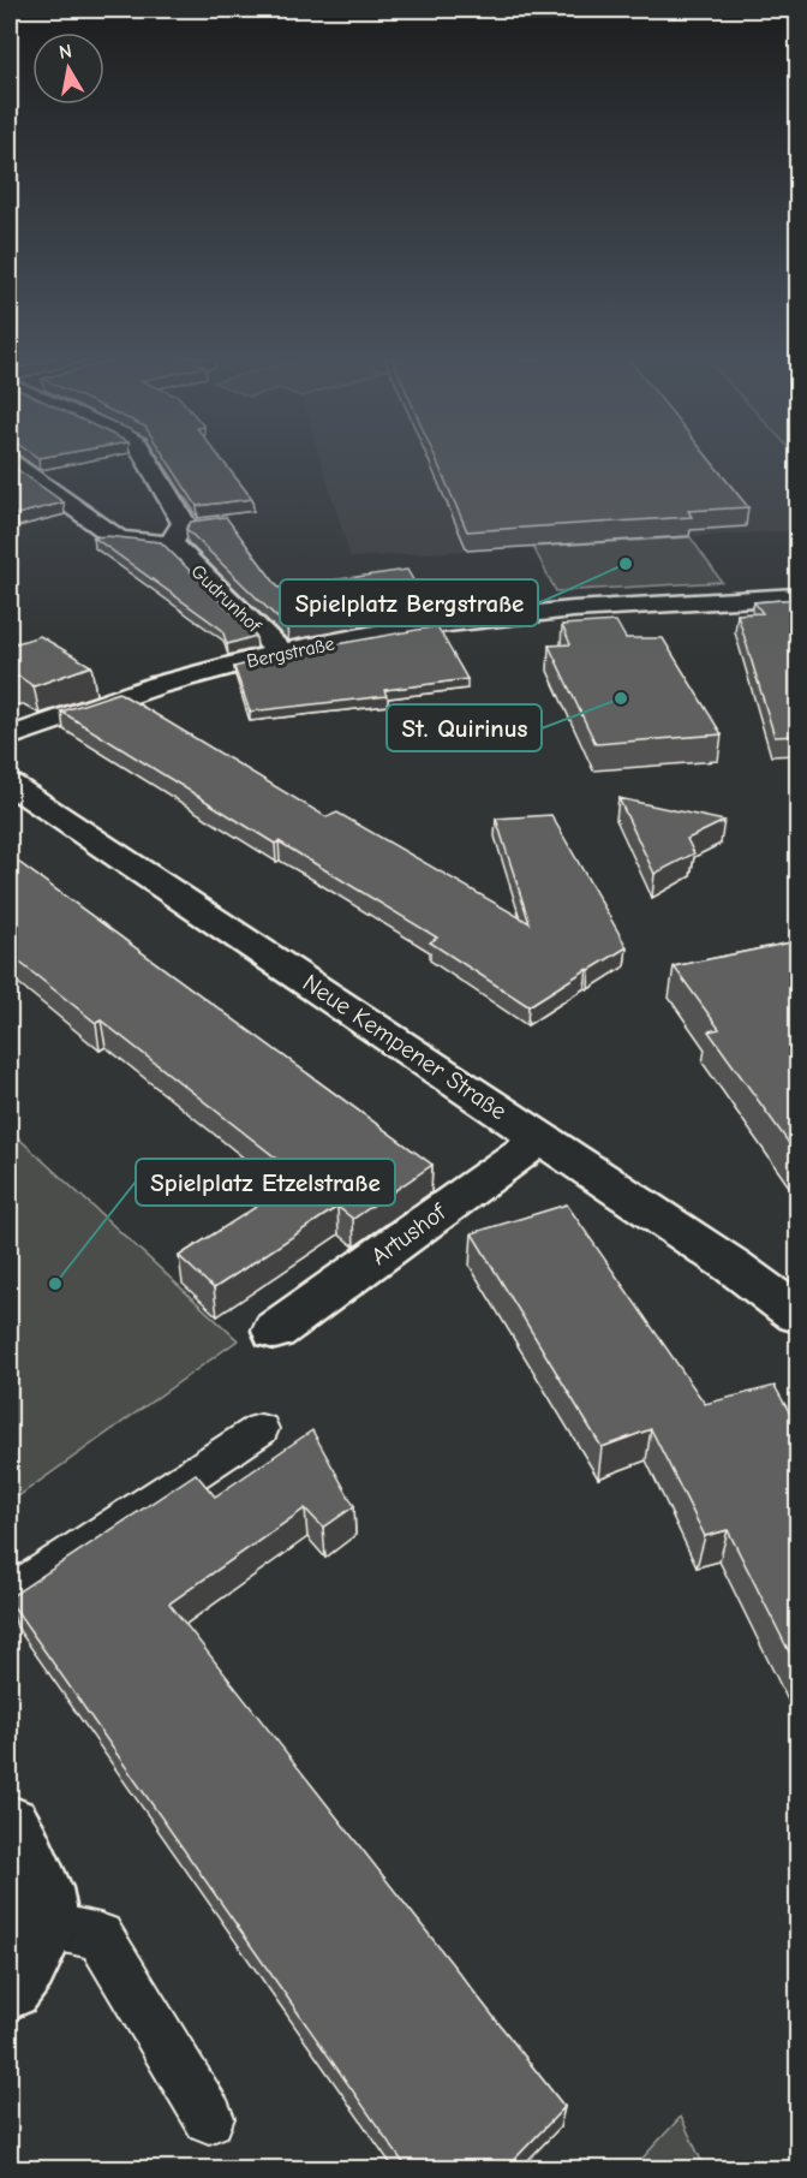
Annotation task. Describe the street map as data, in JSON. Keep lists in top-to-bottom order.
{
  "streets": {
    "street": [
      "Gudrunhof",
      "Bergstraße",
      "Neue Kempener Straße",
      "Artushof"
    ]
  },
  "crossings": [
    ["Gudrunhof", "Bergstraße"],
    ["Neue Kempener Straße", "Artushof"]
  ],
  "places": ["Spielplatz Bergstraße", "St. Quirinus", "Spielplatz Etzelstraße"],
  "north": "top"
}
